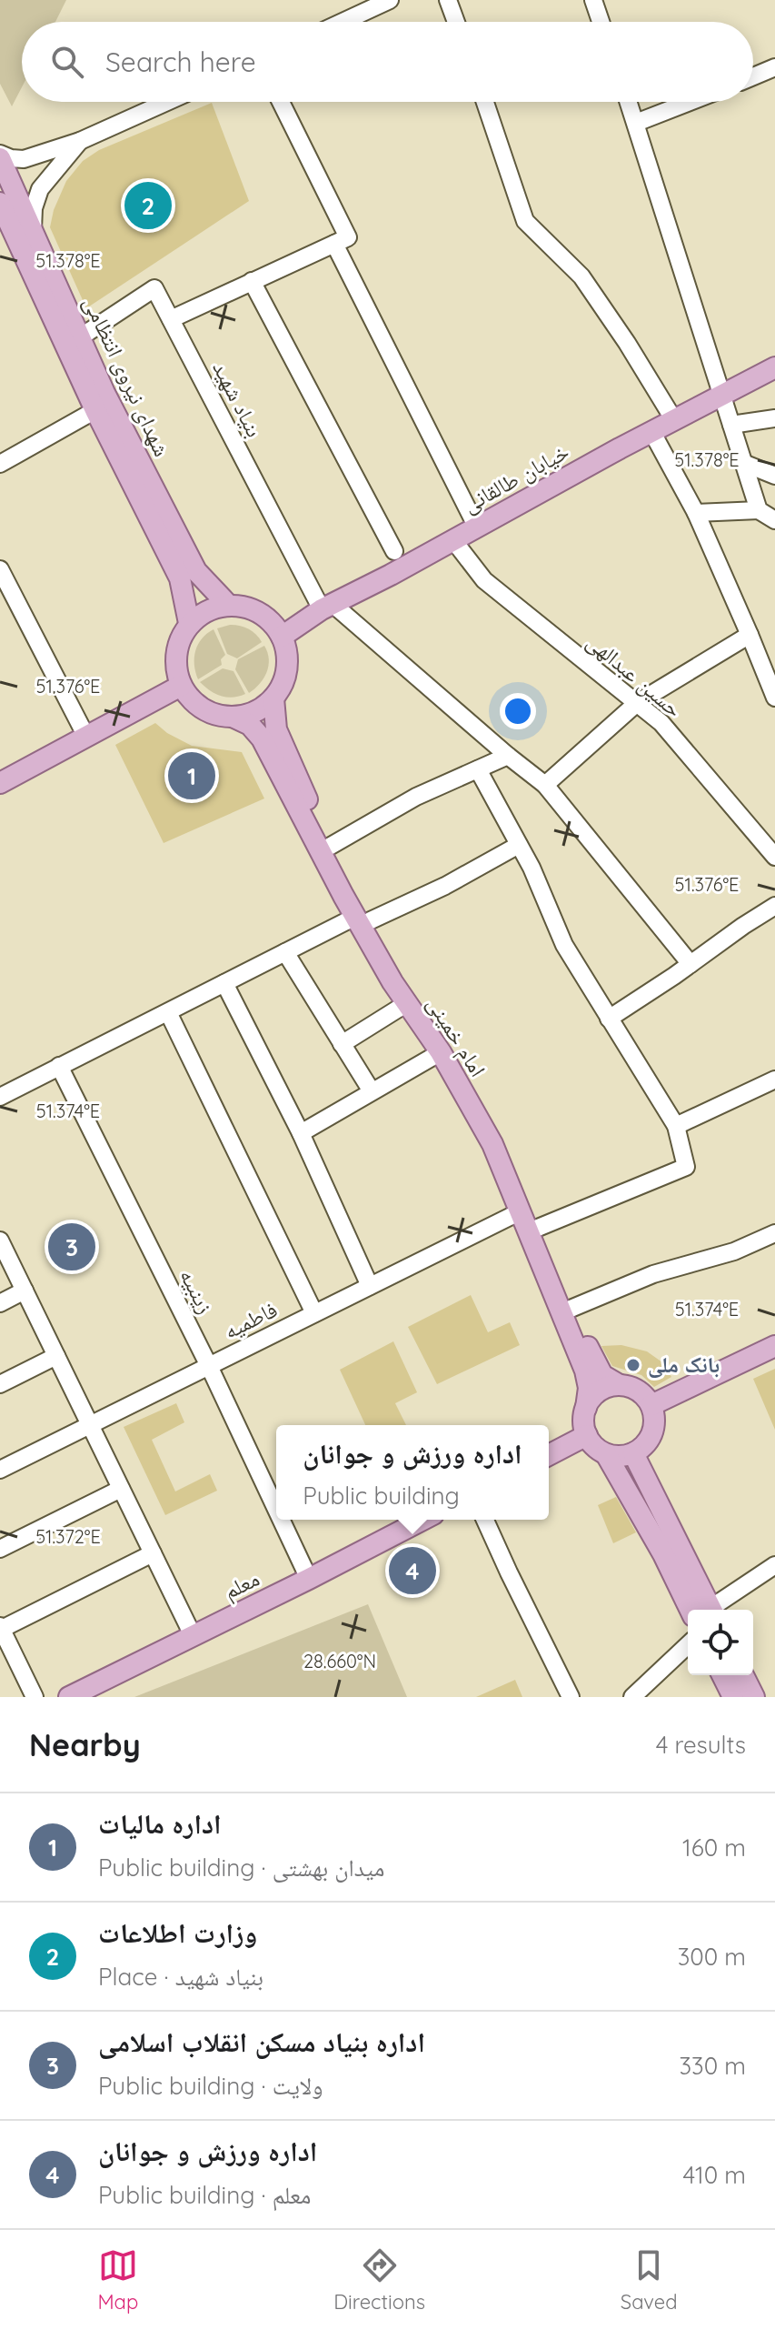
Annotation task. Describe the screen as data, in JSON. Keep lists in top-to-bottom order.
{
  "streets": {
    "main road": [
      "شهدای نیروی انتظامی",
      "خیابان طالقانی",
      "امام خمینی",
      "معلم"
    ],
    "street": [
      "بنیاد شهید",
      "حسین عبدالهی",
      "زینبیه",
      "فاطمیه"
    ]
  },
  "crossings": [
    ["شهدای نیروی انتظامی", "بنیاد شهید"],
    ["شهدای نیروی انتظامی", "خیابان طالقانی"],
    ["شهدای نیروی انتظامی", "امام خمینی"],
    ["بنیاد شهید", "خیابان طالقانی"],
    ["خیابان طالقانی", "حسین عبدالهی"],
    ["خیابان طالقانی", "امام خمینی"],
    ["امام خمینی", "فاطمیه"],
    ["زینبیه", "فاطمیه"],
    ["زینبیه", "معلم"]
  ],
  "places": ["بانک ملی"],
  "page": {
    "search": "Search here",
    "pins": [
      "2",
      "1",
      "3",
      "4"
    ],
    "popup": ["اداره ورزش و جوانان", "Public building"],
    "heading": ["Nearby", "4 results"],
    "list": [
      {
        "mark": "1",
        "name": "اداره مالیات",
        "note": "Public building · میدان بهشتی",
        "value": "160 m"
      },
      {
        "mark": "2",
        "name": "وزارت اطلاعات",
        "note": "Place · بنیاد شهید",
        "value": "300 m"
      },
      {
        "mark": "3",
        "name": "اداره بنیاد مسکن انقلاب اسلامی",
        "note": "Public building · ولایت",
        "value": "330 m"
      },
      {
        "mark": "4",
        "name": "اداره ورزش و جوانان",
        "note": "Public building · معلم",
        "value": "410 m"
      }
    ],
    "nav": ["Map", "Directions", "Saved"]
  },
  "coordinates": [
    "51.378°E",
    "51.376°E",
    "51.374°E",
    "51.372°E",
    "28.660°N"
  ]
}
